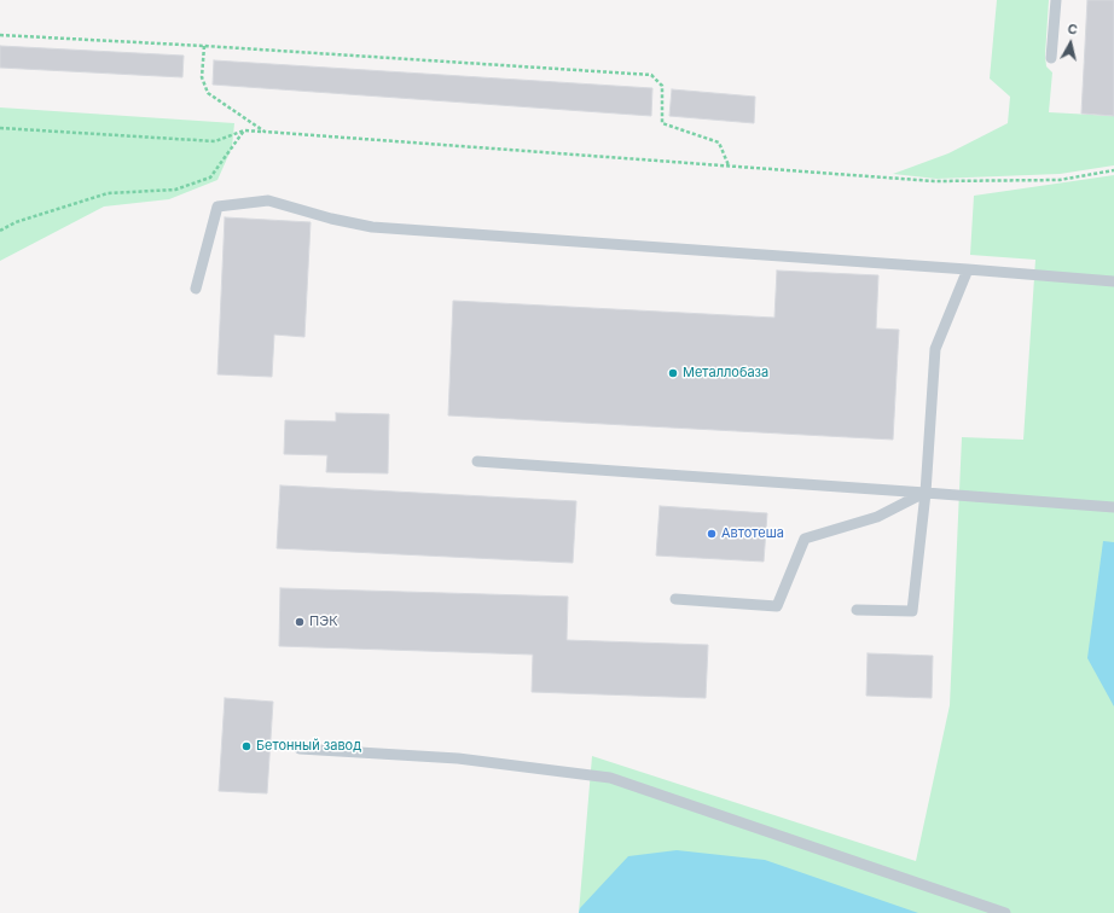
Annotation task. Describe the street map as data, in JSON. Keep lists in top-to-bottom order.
{
  "places": [
    "Металлобаза",
    "Автотеша",
    "ПЭК",
    "Бетонный завод"
  ],
  "north": "top"
}
